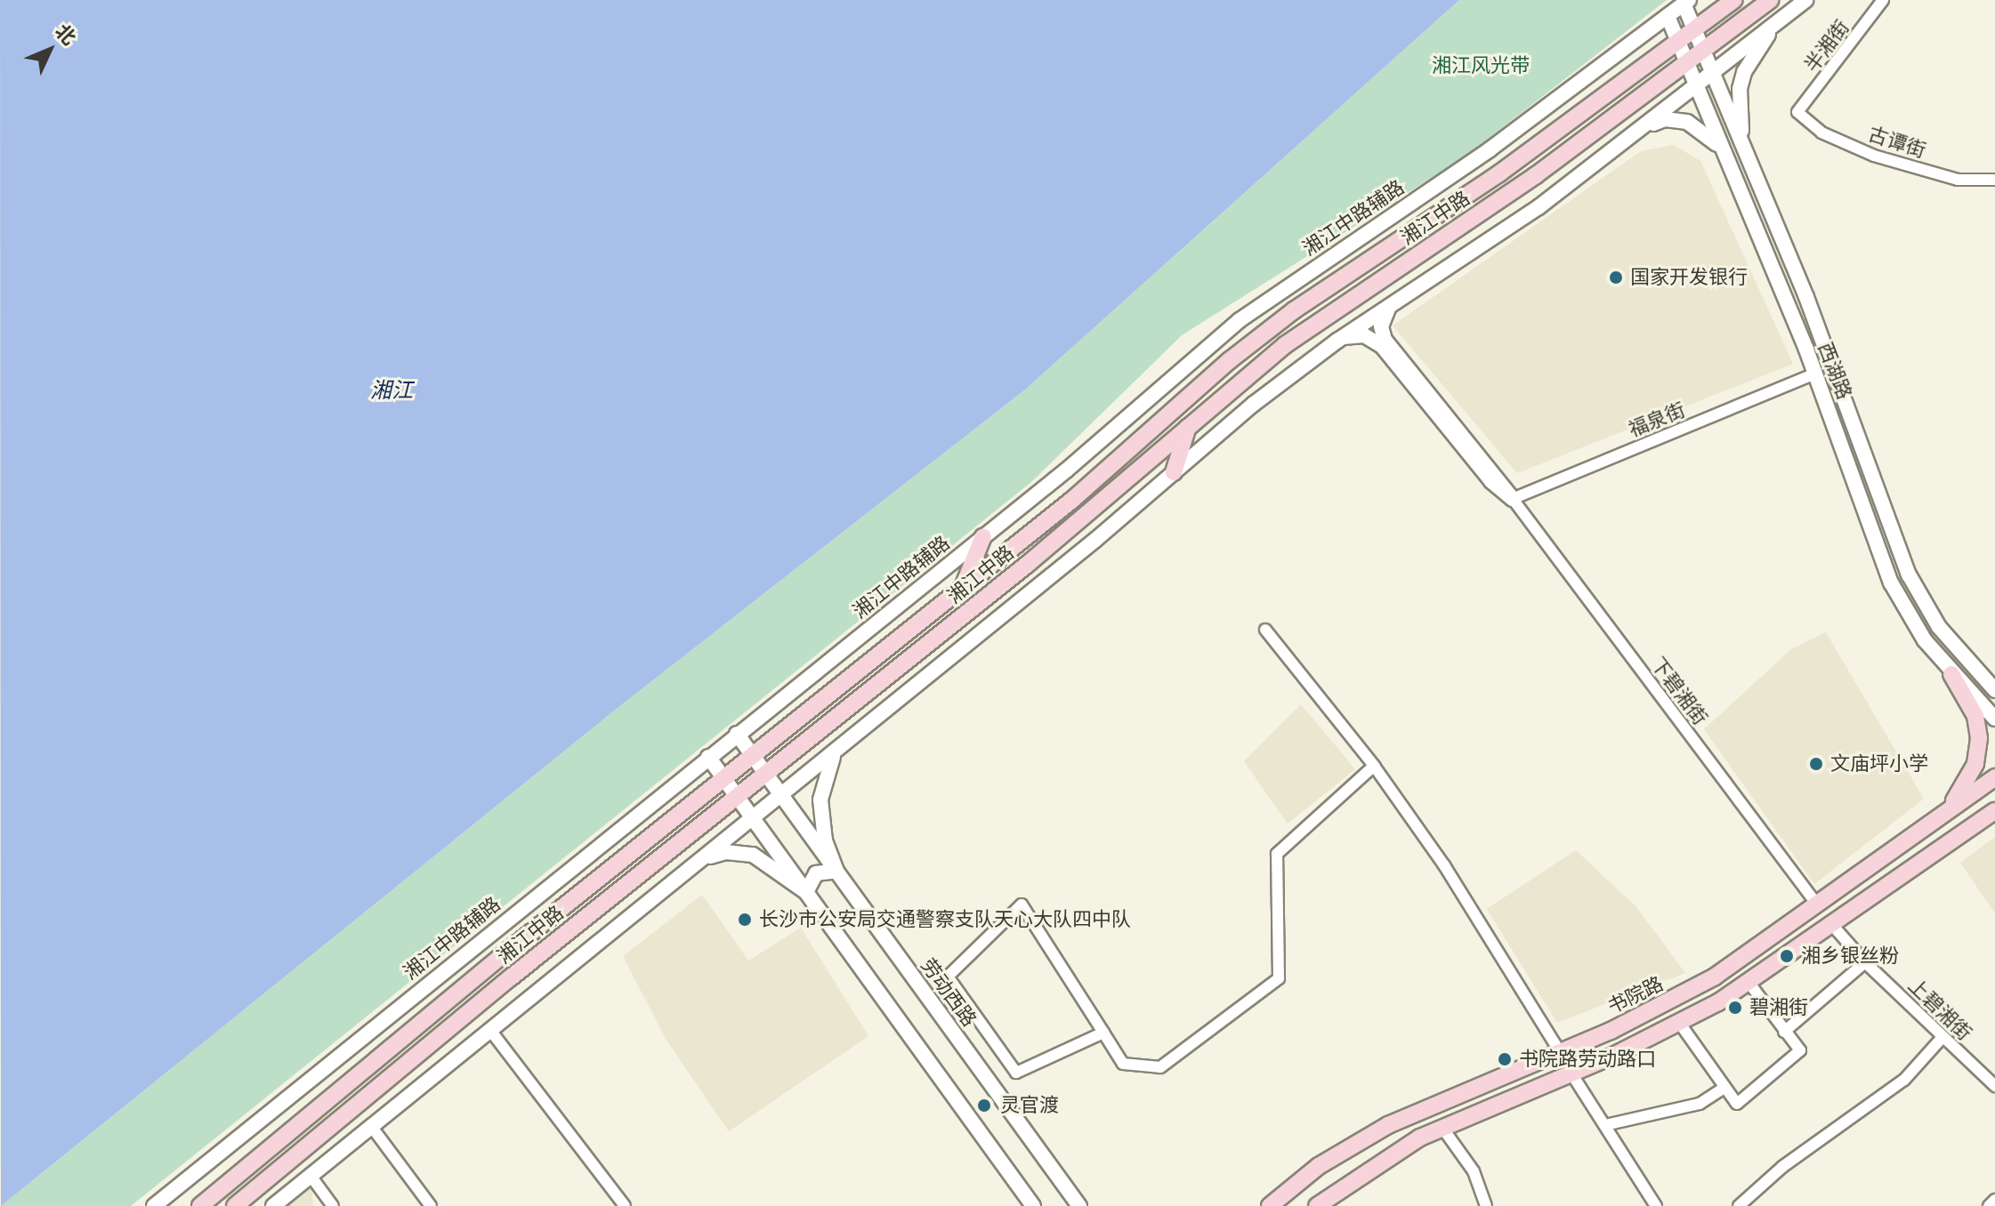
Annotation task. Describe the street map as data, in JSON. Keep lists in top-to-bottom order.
{
  "streets": {
    "main road": ["湘江中路", "书院路"],
    "street": [
      "半湘街",
      "古谭街",
      "湘江中路辅路",
      "西湖路",
      "福泉街",
      "下碧湘街",
      "劳动西路",
      "上碧湘街"
    ]
  },
  "crossings": [
    ["半湘街", "古谭街"],
    ["湘江中路辅路", "西湖路"],
    ["湘江中路辅路", "劳动西路"],
    ["湘江中路", "西湖路"],
    ["湘江中路", "劳动西路"],
    ["西湖路", "福泉街"],
    ["福泉街", "下碧湘街"],
    ["下碧湘街", "书院路"]
  ],
  "water": ["湘江"],
  "parks": ["湘江风光带"],
  "places": [
    "国家开发银行",
    "文庙坪小学",
    "长沙市公安局交通警察支队天心大队四中队",
    "湘乡银丝粉",
    "碧湘街",
    "书院路劳动路口",
    "灵官渡"
  ],
  "north": "top right"
}
